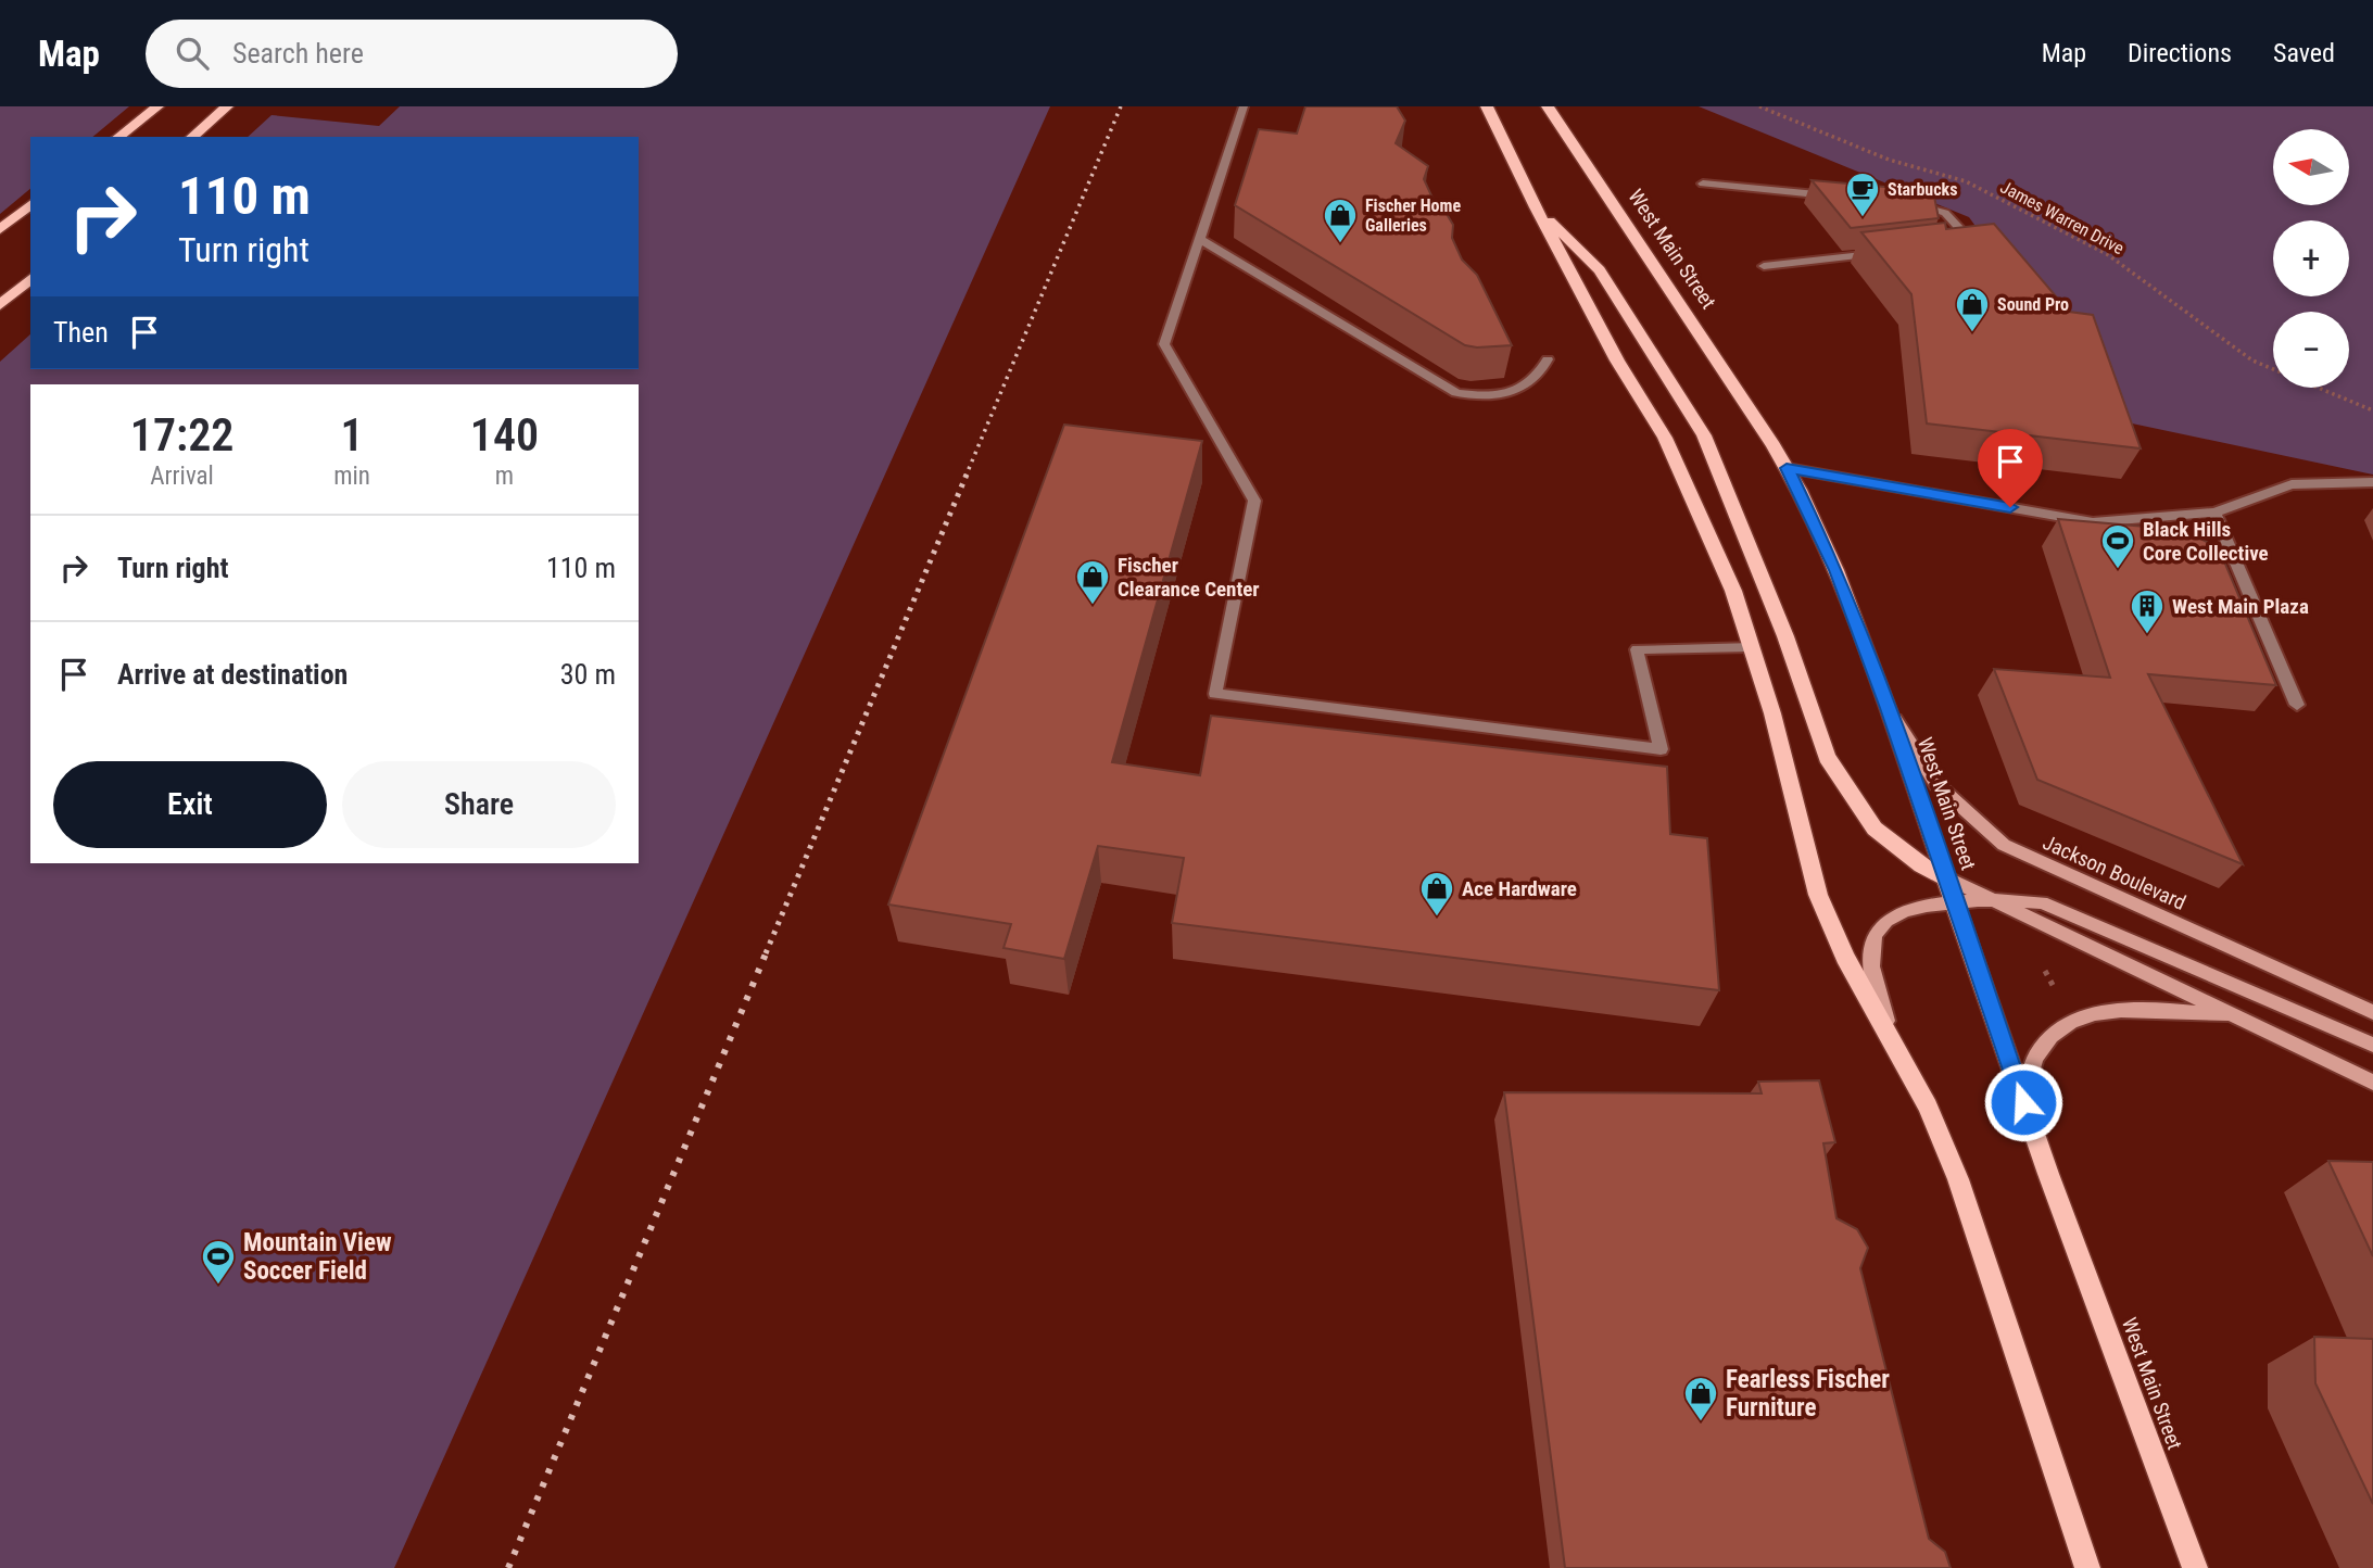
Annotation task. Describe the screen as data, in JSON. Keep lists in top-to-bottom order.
{
  "streets": {
    "main road": ["West Main Street", "Jackson Boulevard"],
    "path": ["James Warren Drive"]
  },
  "crossings": [
    ["West Main Street", "Jackson Boulevard"]
  ],
  "places": {
    "cafe": ["Starbucks"],
    "shop": [
      "Fischer Home Galleries",
      "Sound Pro",
      "Fischer Clearance Center",
      "Ace Hardware",
      "Fearless Fischer Furniture"
    ],
    "sports": ["Black Hills Core Collective", "Mountain View Soccer Field"],
    "building": ["West Main Plaza"]
  },
  "north": "left",
  "page": {
    "header": "Map",
    "search": "Search here",
    "nav": ["Map", "Directions", "Saved"],
    "map_buttons": ["+", "−"],
    "turn": ["110 m", "Turn right"],
    "then": "Then",
    "eta": [
      "17:22",
      "Arrival",
      "1",
      "min",
      "140",
      "m"
    ],
    "list": [
      {
        "name": "Turn right",
        "value": "110 m"
      },
      {
        "name": "Arrive at destination",
        "value": "30 m"
      }
    ],
    "buttons": ["Exit", "Share"]
  }
}
